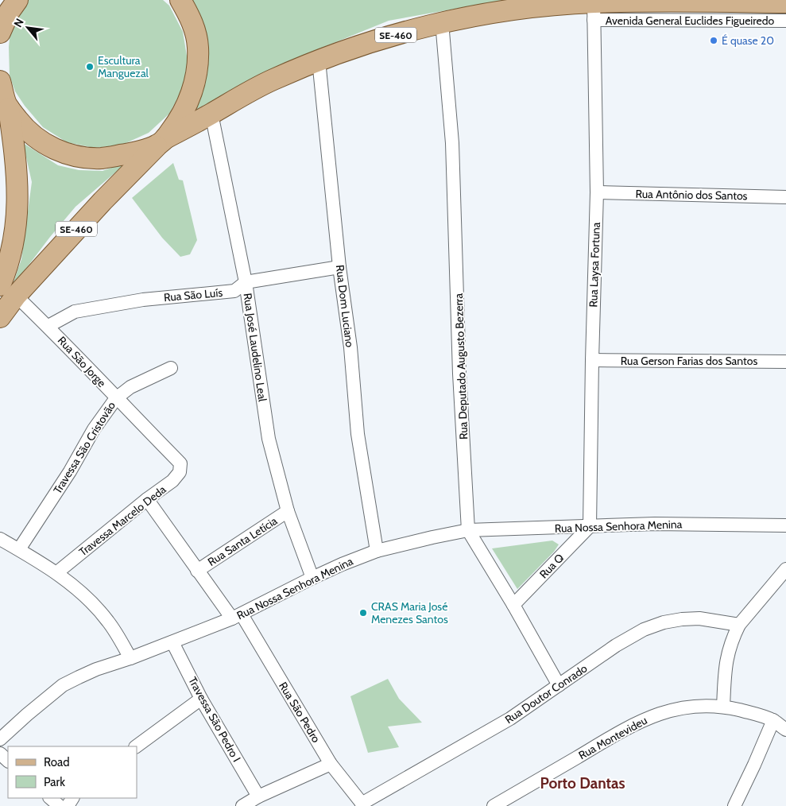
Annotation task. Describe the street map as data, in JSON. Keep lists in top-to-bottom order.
{
  "streets": {
    "main road": ["Avenida General Euclides Figueiredo", "SE-460"],
    "street": [
      "Rua Antônio dos Santos",
      "Rua Laysa Fortuna",
      "Rua São Luís",
      "Rua Dom Luciano",
      "Rua José Laudelino Leal",
      "Rua Gerson Farias dos Santos",
      "Rua São Jorge",
      "Rua Deputado Augusto Bezerra",
      "Travessa São Cristovão",
      "Travessa Marcelo Deda",
      "Rua Nossa Senhora Menina",
      "Rua Santa Letícia",
      "Rua Q",
      "Rua Doutor Conrado",
      "Rua São Pedro",
      "Travessa São Pedro I",
      "Rua Montevideu"
    ]
  },
  "crossings": [
    ["Avenida General Euclides Figueiredo", "Rua Laysa Fortuna"],
    ["Avenida General Euclides Figueiredo", "Rua Dom Luciano"],
    ["Avenida General Euclides Figueiredo", "Rua José Laudelino Leal"],
    ["Avenida General Euclides Figueiredo", "Rua São Jorge"],
    ["Avenida General Euclides Figueiredo", "Rua Deputado Augusto Bezerra"],
    ["Rua Antônio dos Santos", "Rua Laysa Fortuna"],
    ["Rua Laysa Fortuna", "Rua Gerson Farias dos Santos"],
    ["Rua Laysa Fortuna", "Rua Nossa Senhora Menina"],
    ["Rua Laysa Fortuna", "Rua Q"],
    ["Rua São Luís", "Rua Dom Luciano"],
    ["Rua São Luís", "Rua José Laudelino Leal"],
    ["Rua São Luís", "Rua São Jorge"],
    ["Rua Dom Luciano", "Rua Nossa Senhora Menina"],
    ["Rua José Laudelino Leal", "Rua Nossa Senhora Menina"],
    ["Rua José Laudelino Leal", "Rua Santa Letícia"],
    ["Rua São Jorge", "Travessa São Cristovão"],
    ["Rua São Jorge", "Travessa Marcelo Deda"],
    ["Rua Deputado Augusto Bezerra", "Rua Nossa Senhora Menina"],
    ["Rua Deputado Augusto Bezerra", "Rua Q"],
    ["Rua Deputado Augusto Bezerra", "Rua Doutor Conrado"],
    ["Travessa Marcelo Deda", "Rua São Pedro"],
    ["Rua Nossa Senhora Menina", "Rua Q"],
    ["Rua Nossa Senhora Menina", "Rua São Pedro"],
    ["Rua Nossa Senhora Menina", "Travessa São Pedro I"],
    ["Rua Santa Letícia", "Rua São Pedro"],
    ["Rua Doutor Conrado", "Rua São Pedro"]
  ],
  "districts": ["Porto Dantas"],
  "places": ["É quase 20", "Escultura Manguezal", "CRAS Maria José Menezes Santos"],
  "legend": ["Road", "Park"],
  "north": "top left"
}
